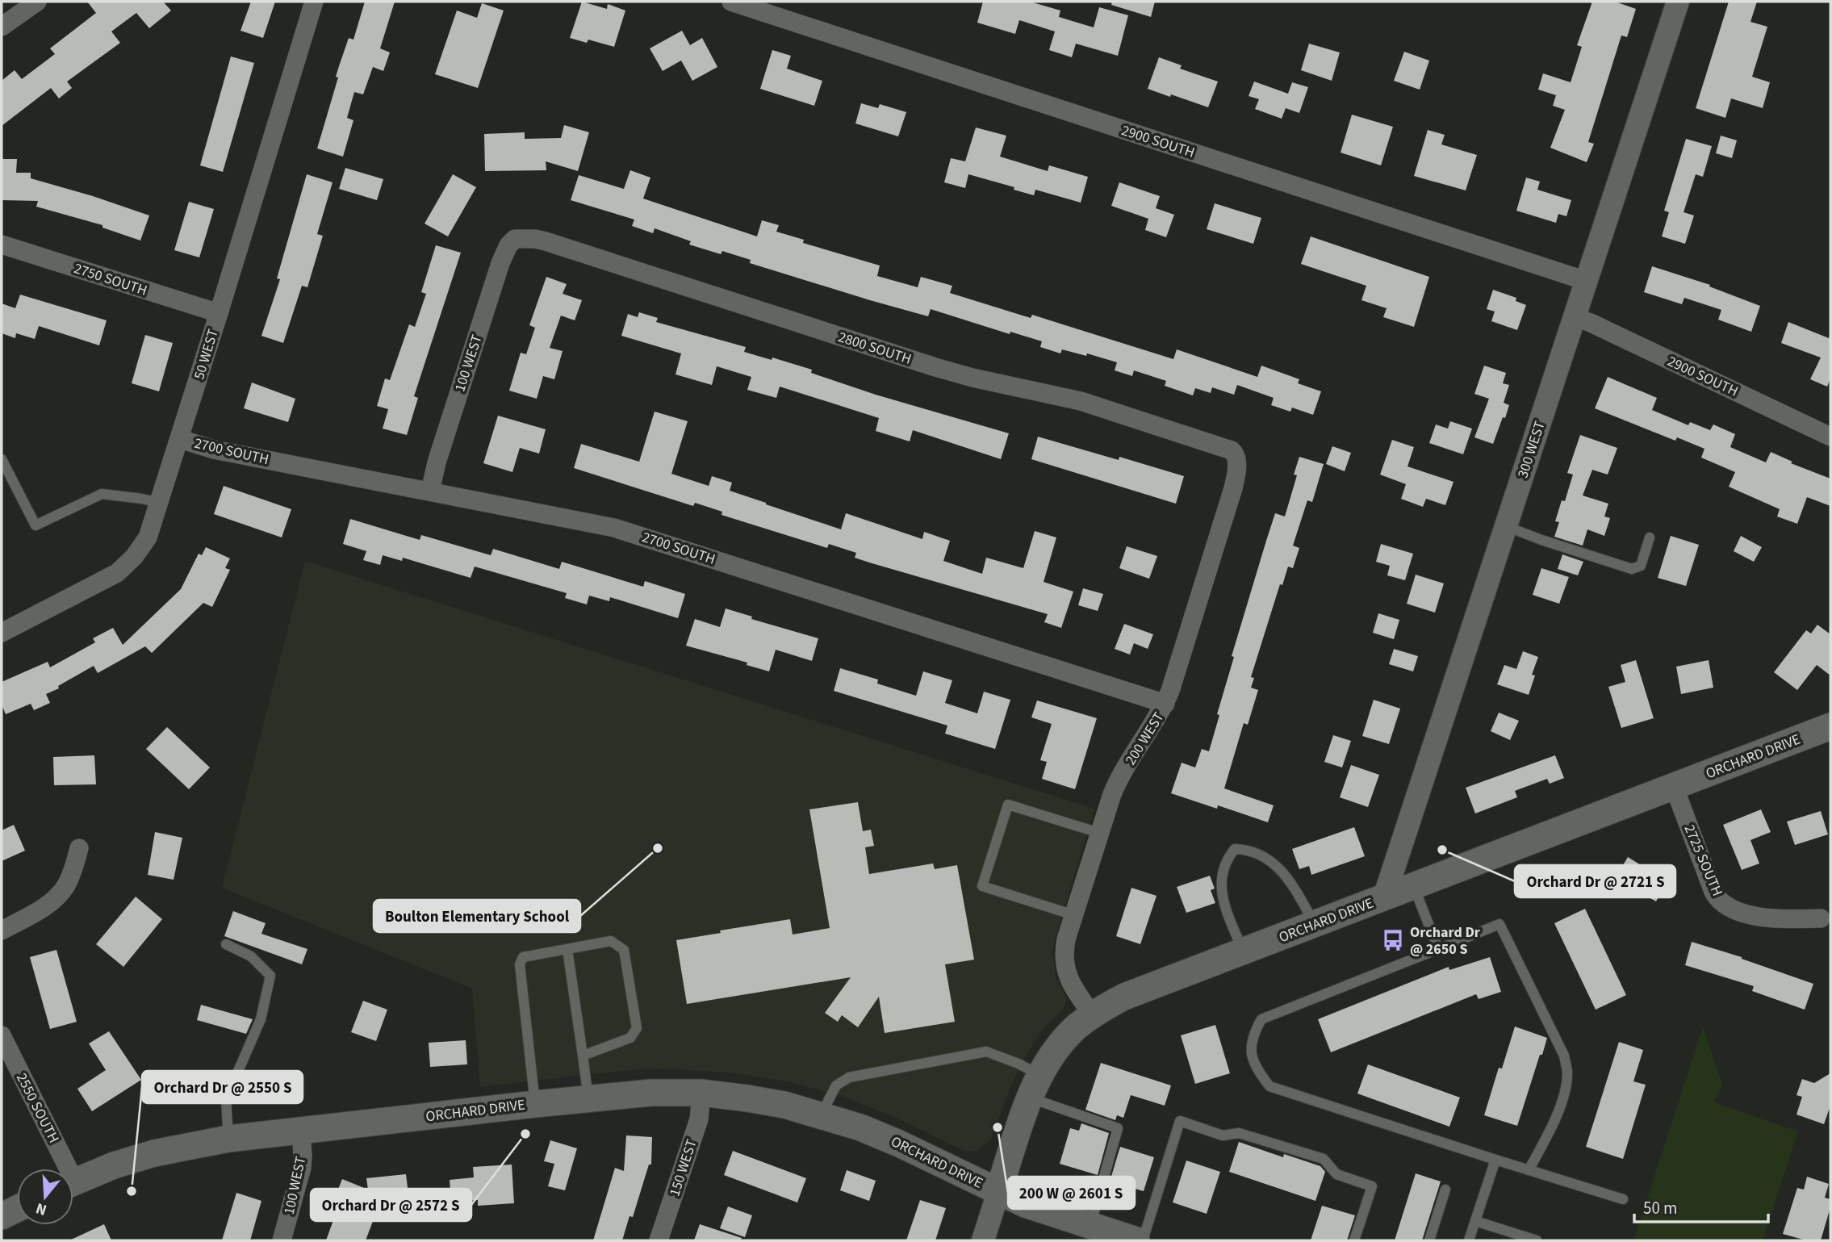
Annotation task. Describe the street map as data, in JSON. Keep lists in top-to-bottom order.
{
  "streets": {
    "main road": ["ORCHARD DRIVE"],
    "street": [
      "2900 SOUTH",
      "2750 SOUTH",
      "2800 SOUTH",
      "50 WEST",
      "100 WEST",
      "300 WEST",
      "2700 SOUTH",
      "200 WEST",
      "2725 SOUTH",
      "2550 SOUTH",
      "150 WEST"
    ]
  },
  "crossings": [
    ["2900 SOUTH", "300 WEST"],
    ["2750 SOUTH", "50 WEST"],
    ["2800 SOUTH", "100 WEST"],
    ["2800 SOUTH", "200 WEST"],
    ["50 WEST", "2700 SOUTH"],
    ["100 WEST", "2700 SOUTH"],
    ["100 WEST", "ORCHARD DRIVE"],
    ["300 WEST", "ORCHARD DRIVE"],
    ["2700 SOUTH", "200 WEST"],
    ["200 WEST", "ORCHARD DRIVE"],
    ["ORCHARD DRIVE", "2725 SOUTH"],
    ["ORCHARD DRIVE", "150 WEST"]
  ],
  "places": {
    "other": [
      "Boulton Elementary School",
      "Orchard Dr @ 2721 S",
      "200 W @ 2601 S",
      "Orchard Dr @ 2572 S",
      "Orchard Dr @ 2550 S"
    ],
    "bus stop": ["Orchard Dr @ 2650 S"]
  },
  "scale_bar": "50 m",
  "north": "bottom"
}
